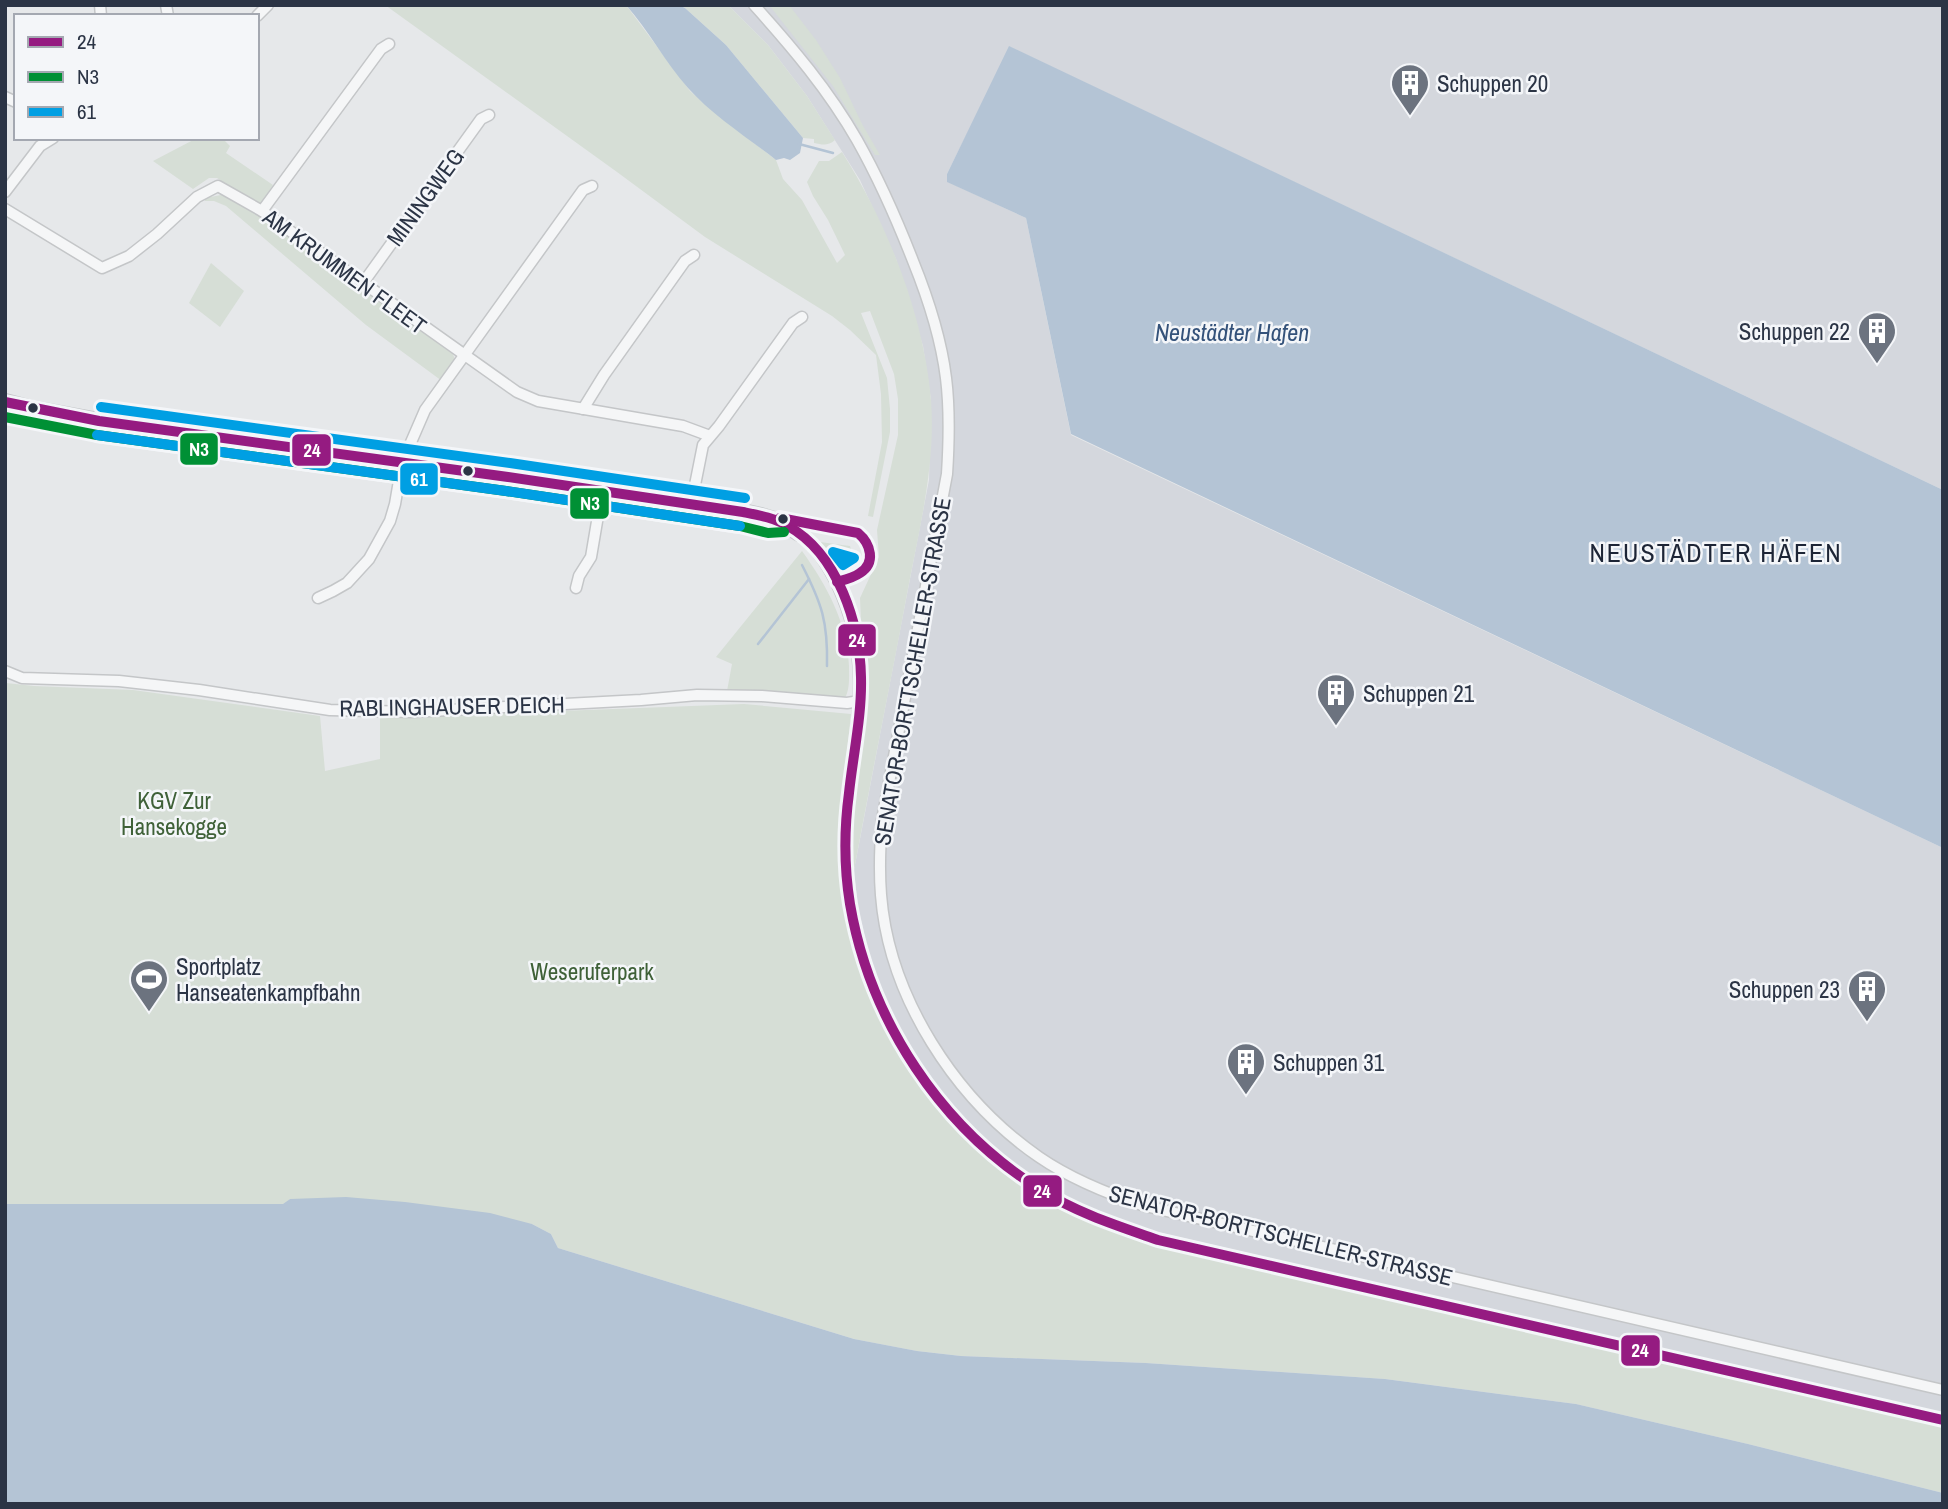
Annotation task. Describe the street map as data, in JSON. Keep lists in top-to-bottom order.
{
  "streets": {
    "street": [
      "MININGWEG",
      "AM KRUMMEN FLEET",
      "SENATOR-BORTTSCHELLER-STRASSE",
      "RABLINGHAUSER DEICH"
    ]
  },
  "crossings": [
    ["MININGWEG", "AM KRUMMEN FLEET"]
  ],
  "districts": ["NEUSTÄDTER HÄFEN"],
  "water": ["Neustädter Hafen"],
  "parks": ["KGV Zur Hansekogge", "Weseruferpark"],
  "places": {
    "building": [
      "Schuppen 20",
      "Schuppen 22",
      "Schuppen 21",
      "Schuppen 23",
      "Schuppen 31"
    ],
    "sports": ["Sportplatz Hanseatenkampfbahn"]
  },
  "lines": ["transit line 24", "transit line 61", "transit line N3"],
  "legend": ["24", "N3", "61"]
}
